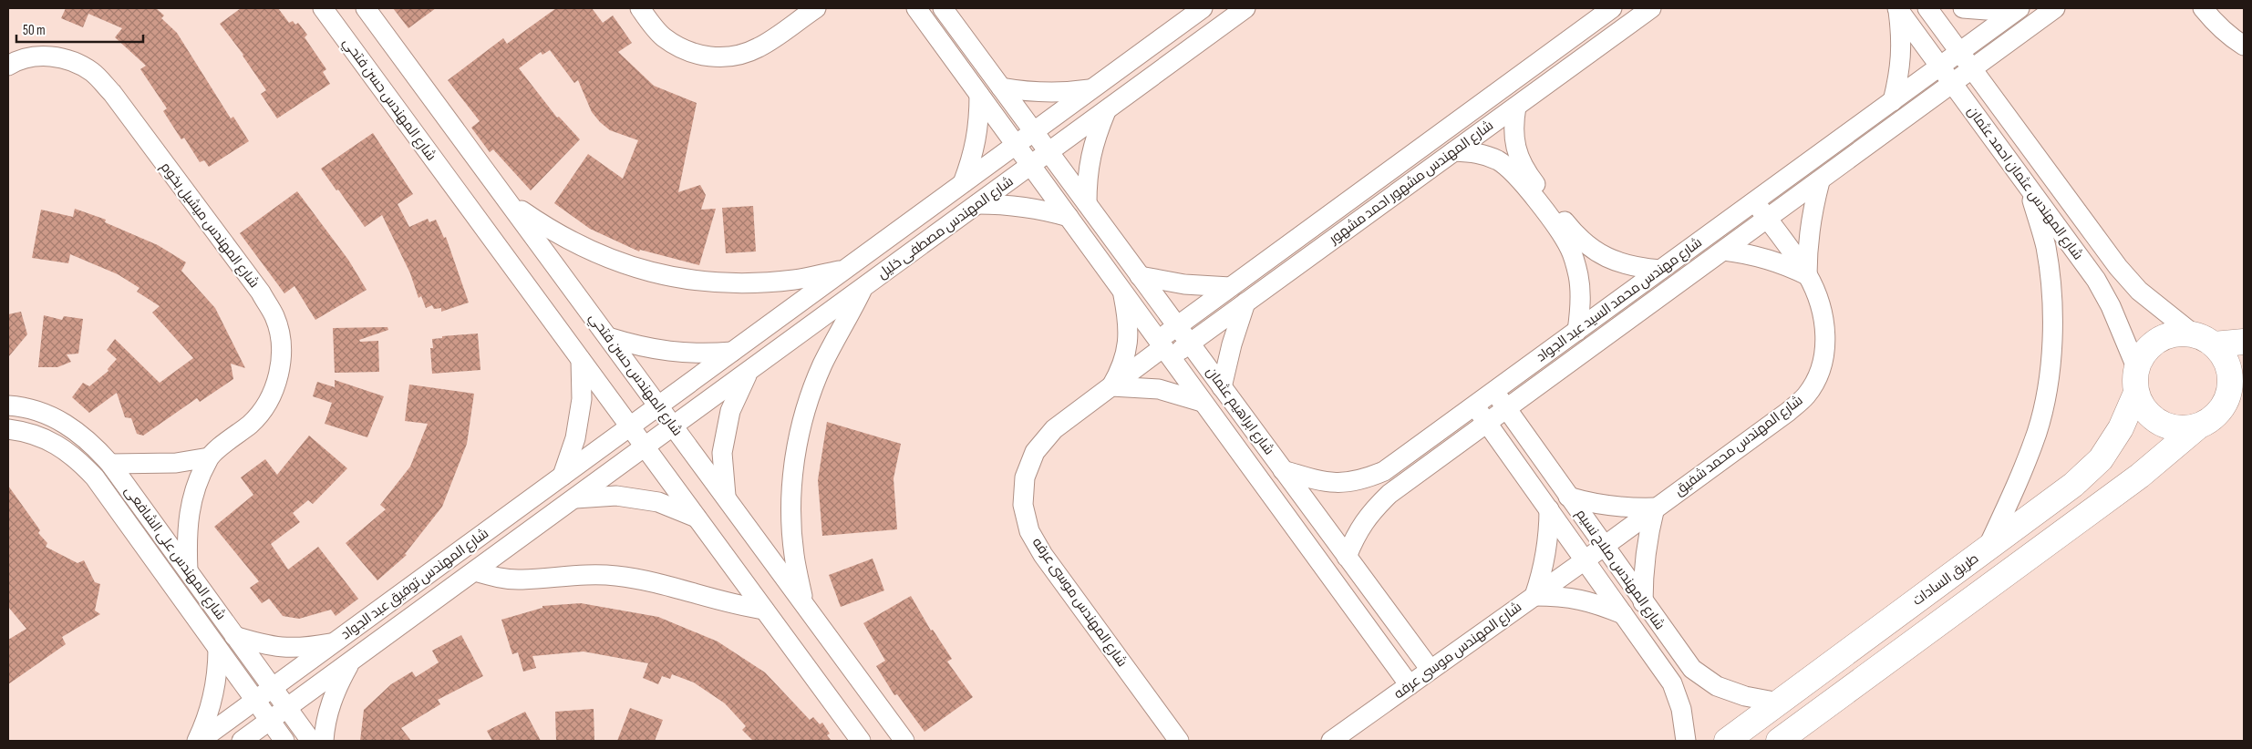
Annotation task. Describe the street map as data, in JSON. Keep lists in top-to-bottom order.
{
  "streets": {
    "main road": ["طريق السادات"],
    "street": [
      "شارع المهندس حسن فتحي",
      "شارع المهندس مشهور احمد مشهور",
      "شارع المهندس عثمان احمد عثمان",
      "شارع المهندس ميشيل بخوم",
      "شارع المهندس مصطفى خليل",
      "شارع مهندس محمد السيد عبد الجواد",
      "شارع ابراهيم عثمان",
      "شارع المهندس محمد شفيق",
      "شارع المهندس على الشافعى",
      "شارع المهندس صلاح نسيم",
      "شارع المهندس توفيق عبد الجواد",
      "شارع المهندس موسى عرفه"
    ]
  },
  "crossings": [
    ["شارع المهندس حسن فتحي", "شارع المهندس مصطفى خليل"],
    ["شارع المهندس حسن فتحي", "شارع المهندس توفيق عبد الجواد"],
    ["شارع المهندس مشهور احمد مشهور", "شارع ابراهيم عثمان"],
    ["شارع المهندس مشهور احمد مشهور", "شارع المهندس موسى عرفه"],
    ["شارع المهندس عثمان احمد عثمان", "شارع مهندس محمد السيد عبد الجواد"],
    ["شارع المهندس عثمان احمد عثمان", "طريق السادات"],
    ["شارع المهندس ميشيل بخوم", "شارع المهندس على الشافعى"],
    ["شارع المهندس مصطفى خليل", "شارع ابراهيم عثمان"],
    ["شارع المهندس مصطفى خليل", "شارع المهندس توفيق عبد الجواد"],
    ["شارع مهندس محمد السيد عبد الجواد", "شارع ابراهيم عثمان"],
    ["شارع مهندس محمد السيد عبد الجواد", "شارع المهندس محمد شفيق"],
    ["شارع مهندس محمد السيد عبد الجواد", "شارع المهندس صلاح نسيم"],
    ["شارع ابراهيم عثمان", "شارع المهندس موسى عرفه"],
    ["شارع المهندس محمد شفيق", "شارع المهندس صلاح نسيم"],
    ["شارع المهندس محمد شفيق", "شارع المهندس موسى عرفه"],
    ["شارع المهندس على الشافعى", "شارع المهندس توفيق عبد الجواد"],
    ["شارع المهندس صلاح نسيم", "طريق السادات"],
    ["شارع المهندس صلاح نسيم", "شارع المهندس موسى عرفه"]
  ],
  "scale_bar": "50 m"
}
